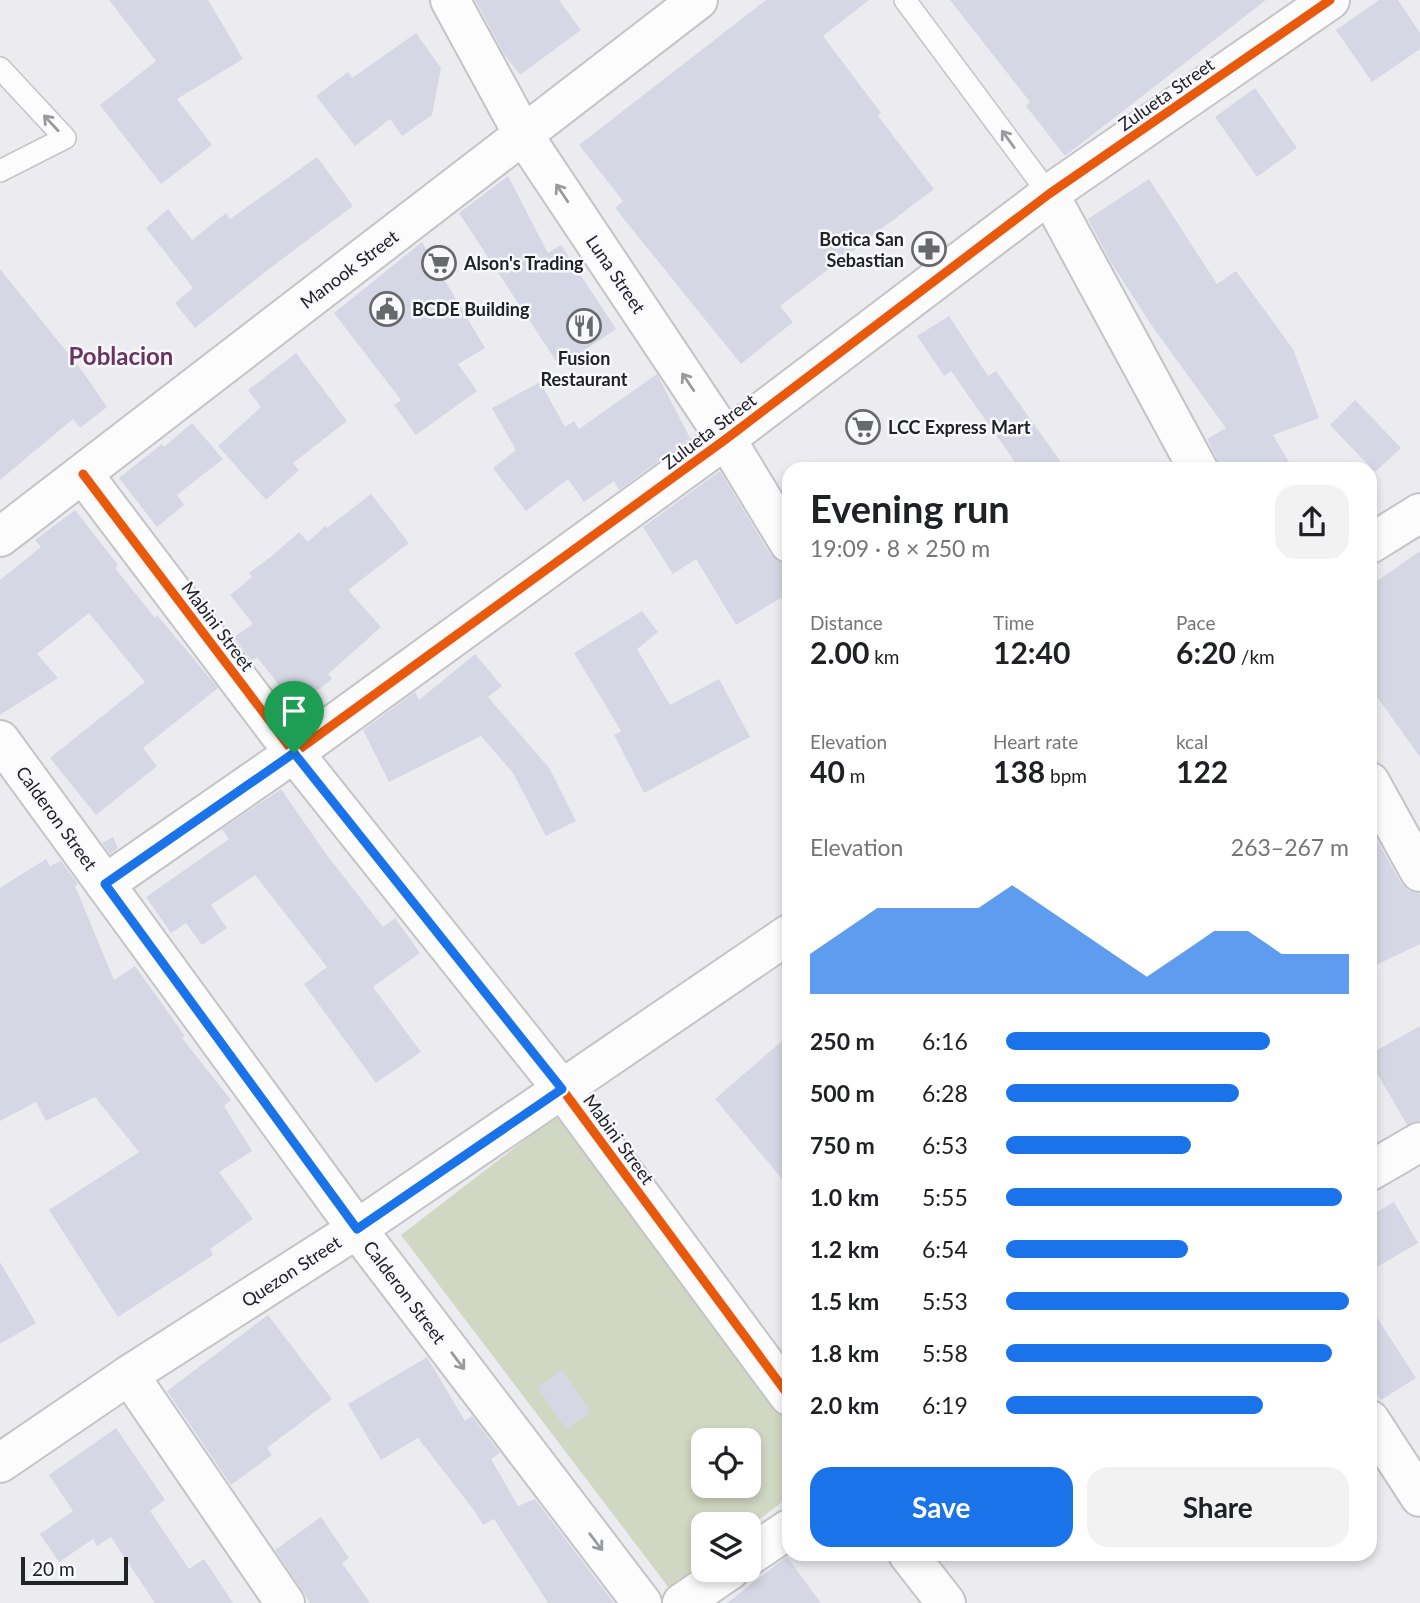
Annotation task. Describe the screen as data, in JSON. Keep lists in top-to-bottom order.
{
  "streets": {
    "street": [
      "Zulueta Street",
      "Manook Street",
      "Luna Street",
      "Mabini Street",
      "Calderon Street",
      "Quezon Street"
    ]
  },
  "crossings": [
    ["Zulueta Street", "Luna Street"],
    ["Zulueta Street", "Mabini Street"],
    ["Zulueta Street", "Calderon Street"],
    ["Manook Street", "Luna Street"],
    ["Manook Street", "Mabini Street"],
    ["Mabini Street", "Quezon Street"],
    ["Calderon Street", "Quezon Street"]
  ],
  "one_way": ["Luna Street"],
  "districts": ["Poblacion"],
  "places": {
    "pharmacy": ["Botica San Sebastian"],
    "supermarket": ["Alson's Trading", "LCC Express Mart"],
    "public building": ["BCDE Building"],
    "restaurant": ["Fusion Restaurant"]
  },
  "scale_bar": "20 m",
  "page": {
    "heading": ["Evening run", "19:09 · 8 × 250 m"],
    "stats": [
      ["Distance", "2.00 km"],
      ["Time", "12:40"],
      ["Pace", "6:20 /km"],
      ["Elevation", "40 m"],
      ["Heart rate", "138 bpm"],
      ["kcal", "122"]
    ],
    "chart": ["Elevation", "263–267 m"],
    "list": [
      {
        "name": "250 m",
        "note": "6:16"
      },
      {
        "name": "500 m",
        "note": "6:28"
      },
      {
        "name": "750 m",
        "note": "6:53"
      },
      {
        "name": "1.0 km",
        "note": "5:55"
      },
      {
        "name": "1.2 km",
        "note": "6:54"
      },
      {
        "name": "1.5 km",
        "note": "5:53"
      },
      {
        "name": "1.8 km",
        "note": "5:58"
      },
      {
        "name": "2.0 km",
        "note": "6:19"
      }
    ],
    "buttons": ["Save", "Share"],
    "scale": "20 m"
  }
}
